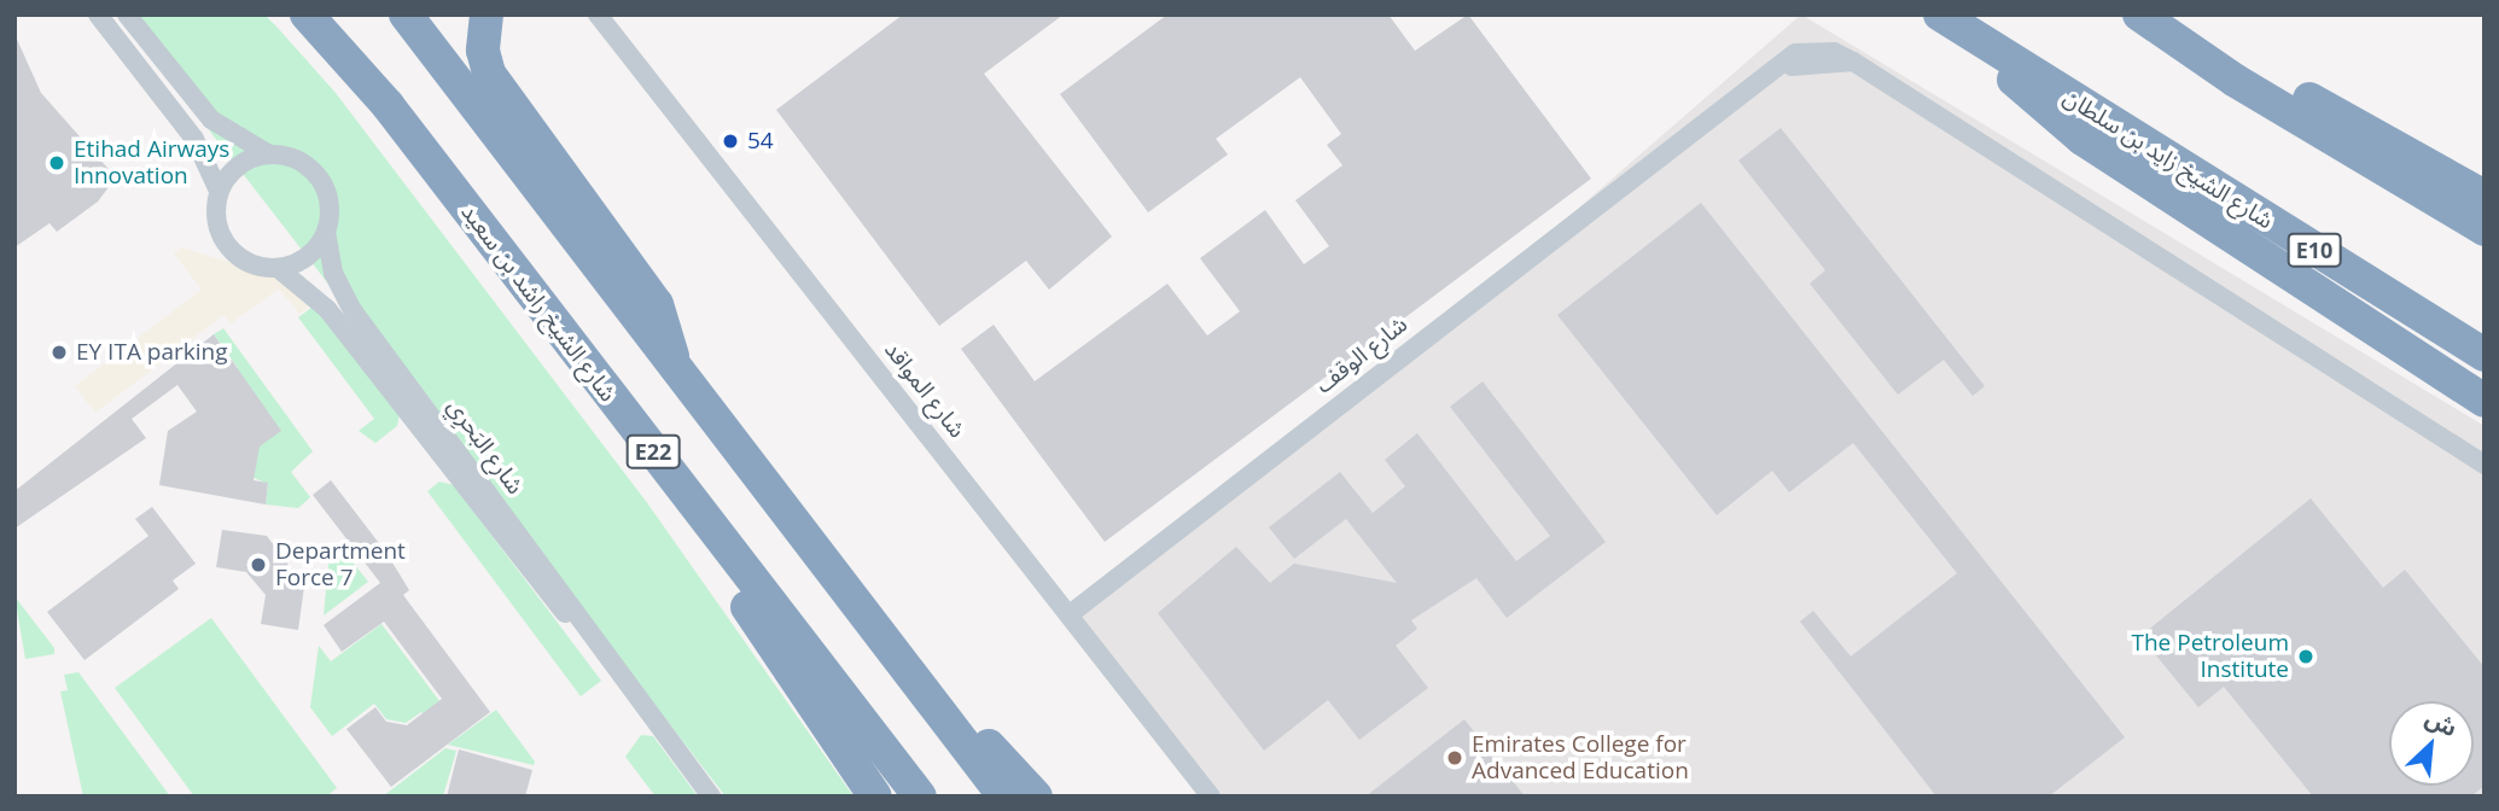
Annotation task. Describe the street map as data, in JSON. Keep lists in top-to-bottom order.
{
  "streets": {
    "highway": [
      "شارع الشيخ زايد بن سلطان",
      "E10",
      "شارع الشيخ راشد بن سعيد",
      "E22"
    ],
    "street": ["شارع الوقف", "شارع المواقد", "شارع البَحرِي"]
  },
  "crossings": [
    ["شارع الوقف", "شارع المواقد"]
  ],
  "places": [
    "54",
    "Etihad Airways Innovation",
    "EY ITA parking",
    "Department Force 7",
    "The Petroleum Institute",
    "Emirates College for Advanced Education"
  ],
  "north": "top right"
}
